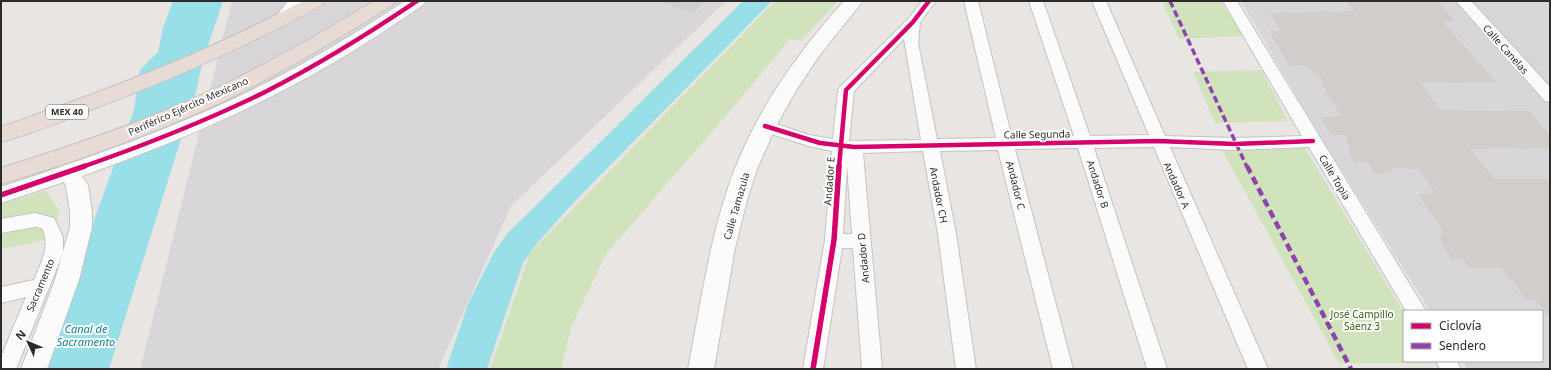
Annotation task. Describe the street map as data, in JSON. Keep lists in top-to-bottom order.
{
  "streets": {
    "highway": ["Periférico Ejército Mexicano", "MEX 40"],
    "street": [
      "Calle Canelas",
      "Calle Segunda",
      "Calle Topia",
      "Andador E",
      "Andador B",
      "Andador C",
      "Andador A",
      "Andador CH",
      "Calle Tamazula",
      "Andador D",
      "Sacramento"
    ]
  },
  "crossings": [
    ["Calle Segunda", "Calle Topia"],
    ["Calle Segunda", "Andador E"],
    ["Calle Segunda", "Andador B"],
    ["Calle Segunda", "Andador C"],
    ["Calle Segunda", "Andador A"],
    ["Calle Segunda", "Andador CH"],
    ["Calle Segunda", "Calle Tamazula"],
    ["Calle Segunda", "Andador D"],
    ["Andador E", "Andador CH"],
    ["Andador E", "Andador D"]
  ],
  "water": ["Canal de Sacramento"],
  "parks": ["José Campillo Sáenz 3"],
  "legend": ["Ciclovía", "Sendero"],
  "north": "top left"
}
